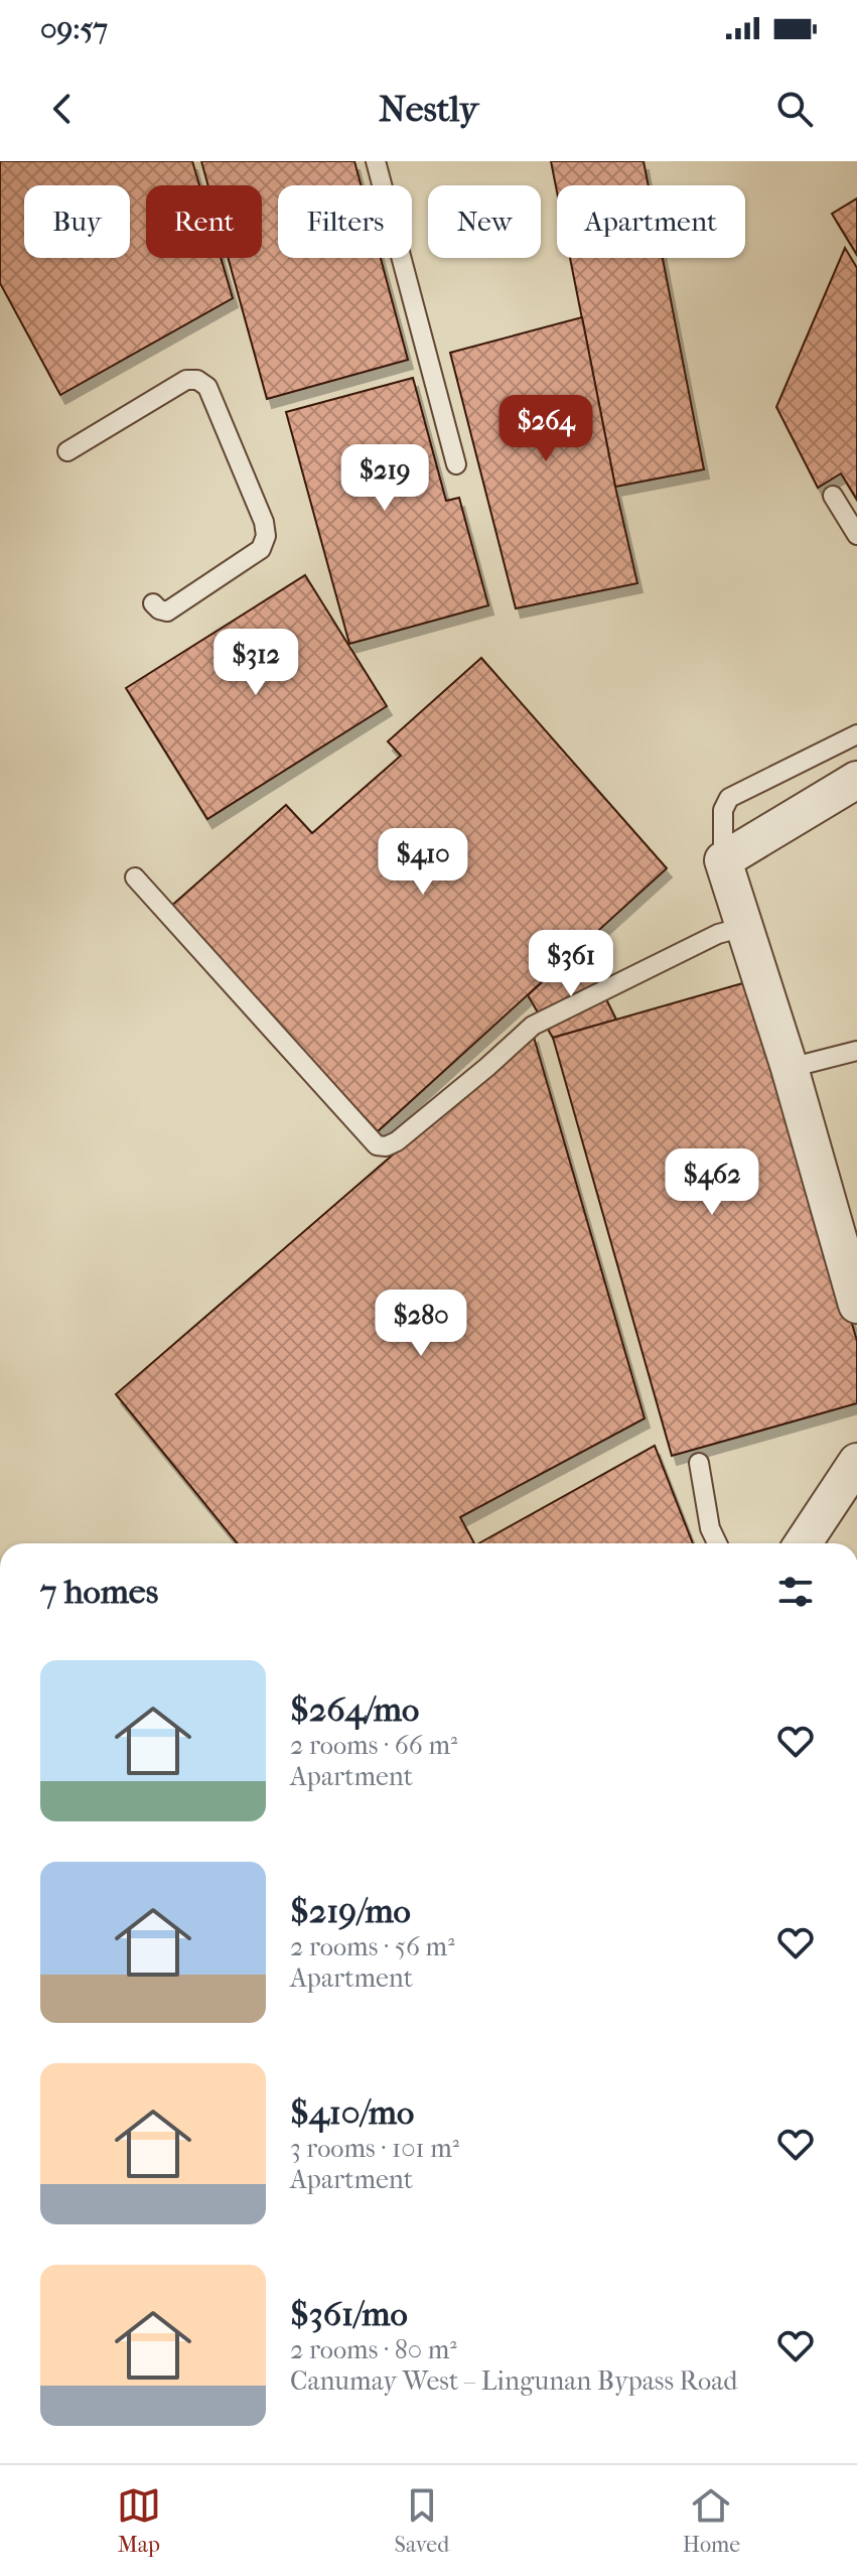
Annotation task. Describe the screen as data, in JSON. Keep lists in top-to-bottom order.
{
  "page": {
    "status": "09:57",
    "header": "Nestly",
    "chip": [
      "Buy",
      "Rent",
      "Filters",
      "New",
      "Apartment"
    ],
    "price": [
      "$264",
      "$219",
      "$312",
      "$410",
      "$361",
      "$462",
      "$280"
    ],
    "heading": "7 homes",
    "list": [
      {
        "name": "$264/mo",
        "note": "2 rooms · 66 m² · Apartment"
      },
      {
        "name": "$219/mo",
        "note": "2 rooms · 56 m² · Apartment"
      },
      {
        "name": "$410/mo",
        "note": "3 rooms · 101 m² · Apartment"
      },
      {
        "name": "$361/mo",
        "note": "2 rooms · 80 m² · Canumay West – Lingunan Bypass Road"
      }
    ],
    "tabs": ["Map", "Saved", "Home"]
  }
}
